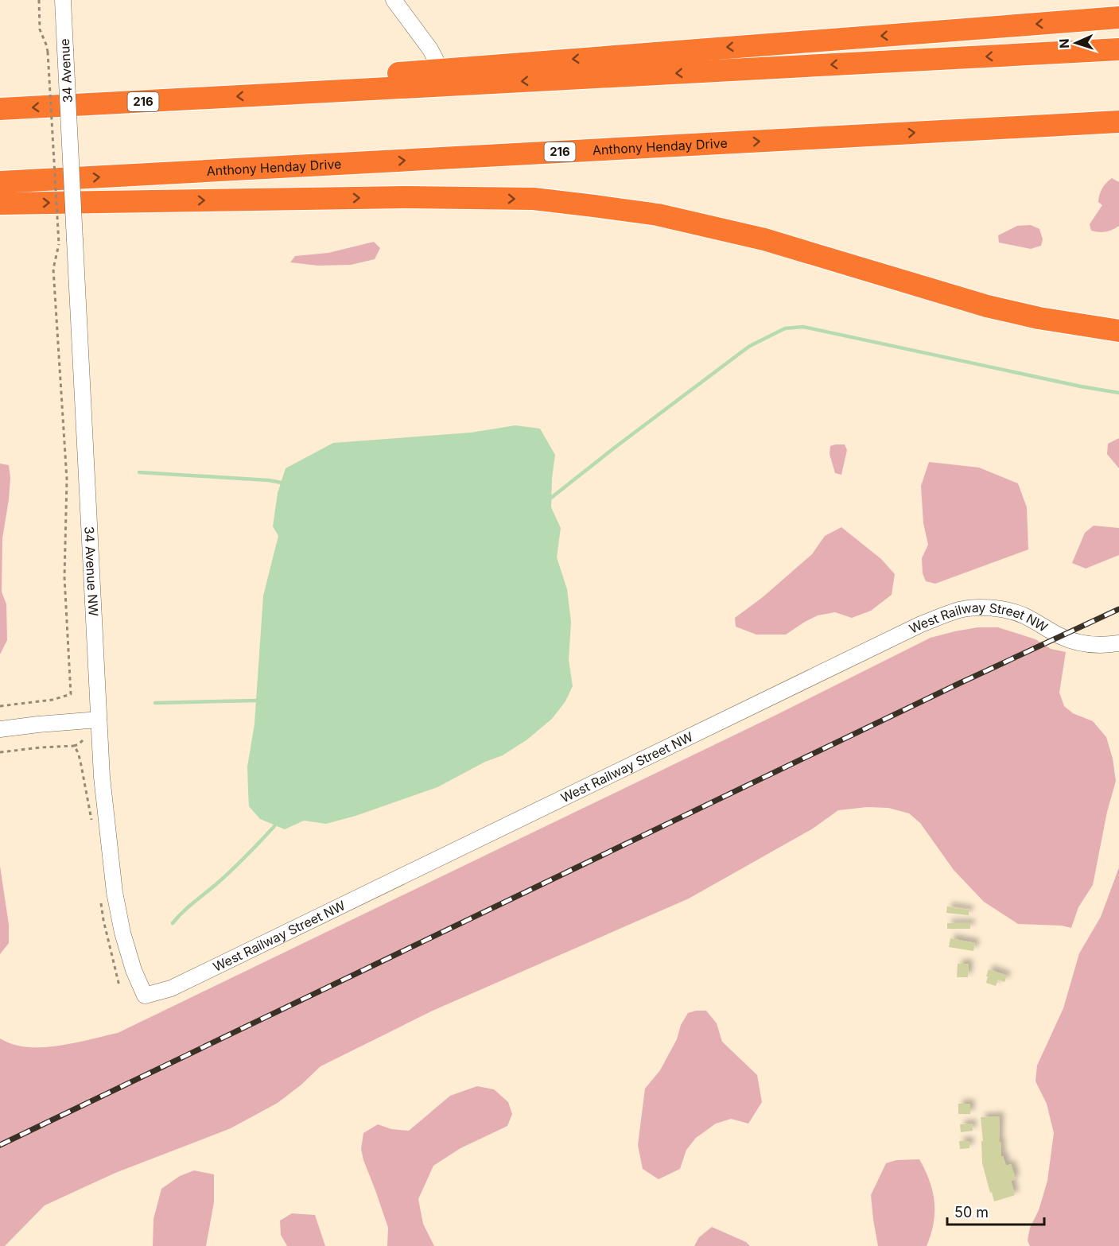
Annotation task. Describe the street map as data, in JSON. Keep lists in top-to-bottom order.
{
  "streets": {
    "highway": ["216", "Anthony Henday Drive"],
    "street": ["34 Avenue", "34 Avenue NW", "West Railway Street NW"]
  },
  "crossings": [
    ["34 Avenue", "34 Avenue NW"],
    ["34 Avenue NW", "West Railway Street NW"]
  ],
  "scale_bar": "50 m",
  "north": "left"
}
